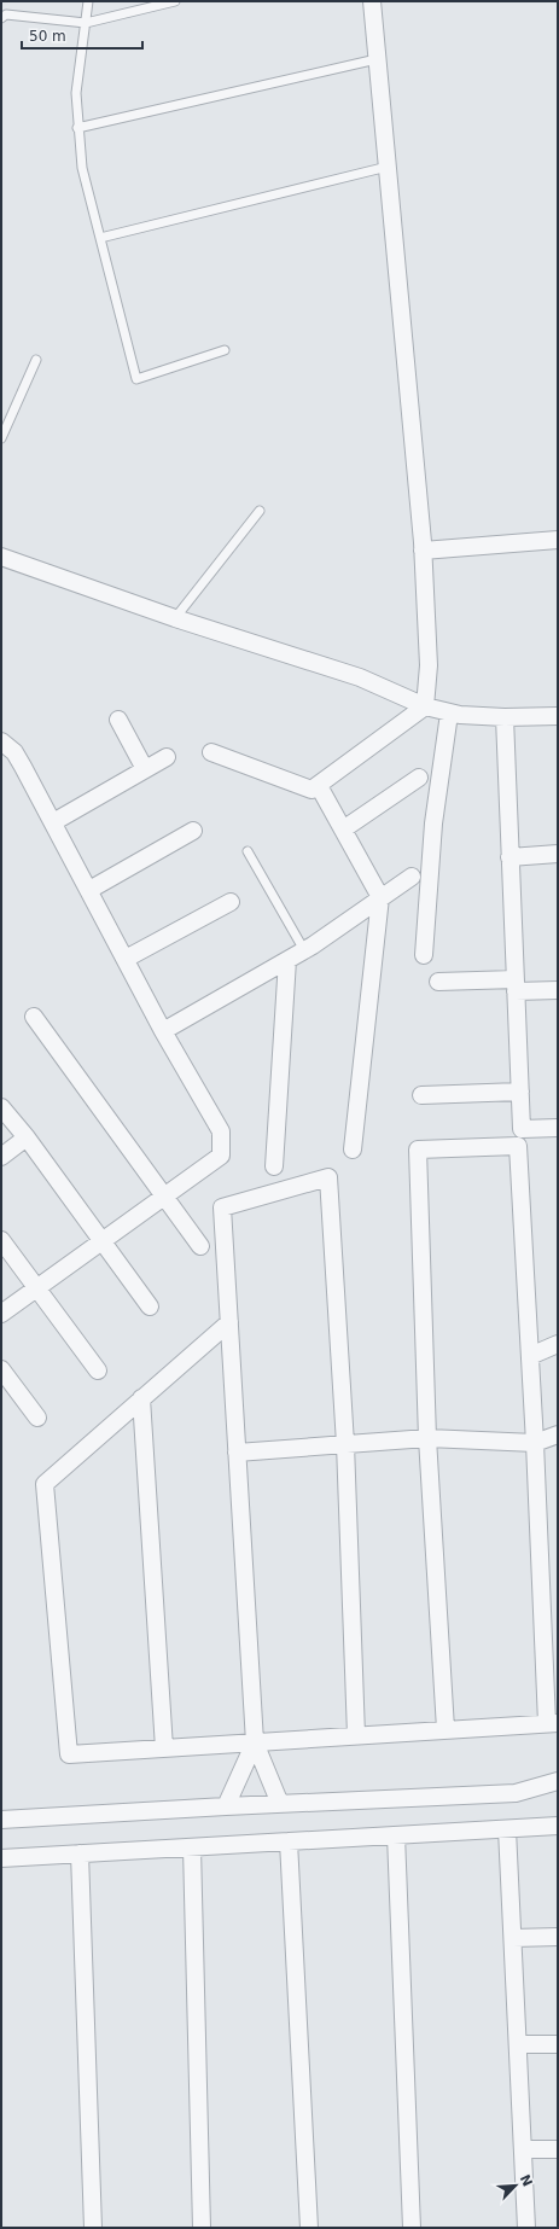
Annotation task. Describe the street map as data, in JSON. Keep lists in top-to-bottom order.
{
  "scale_bar": "50 m",
  "north": "top right"
}
